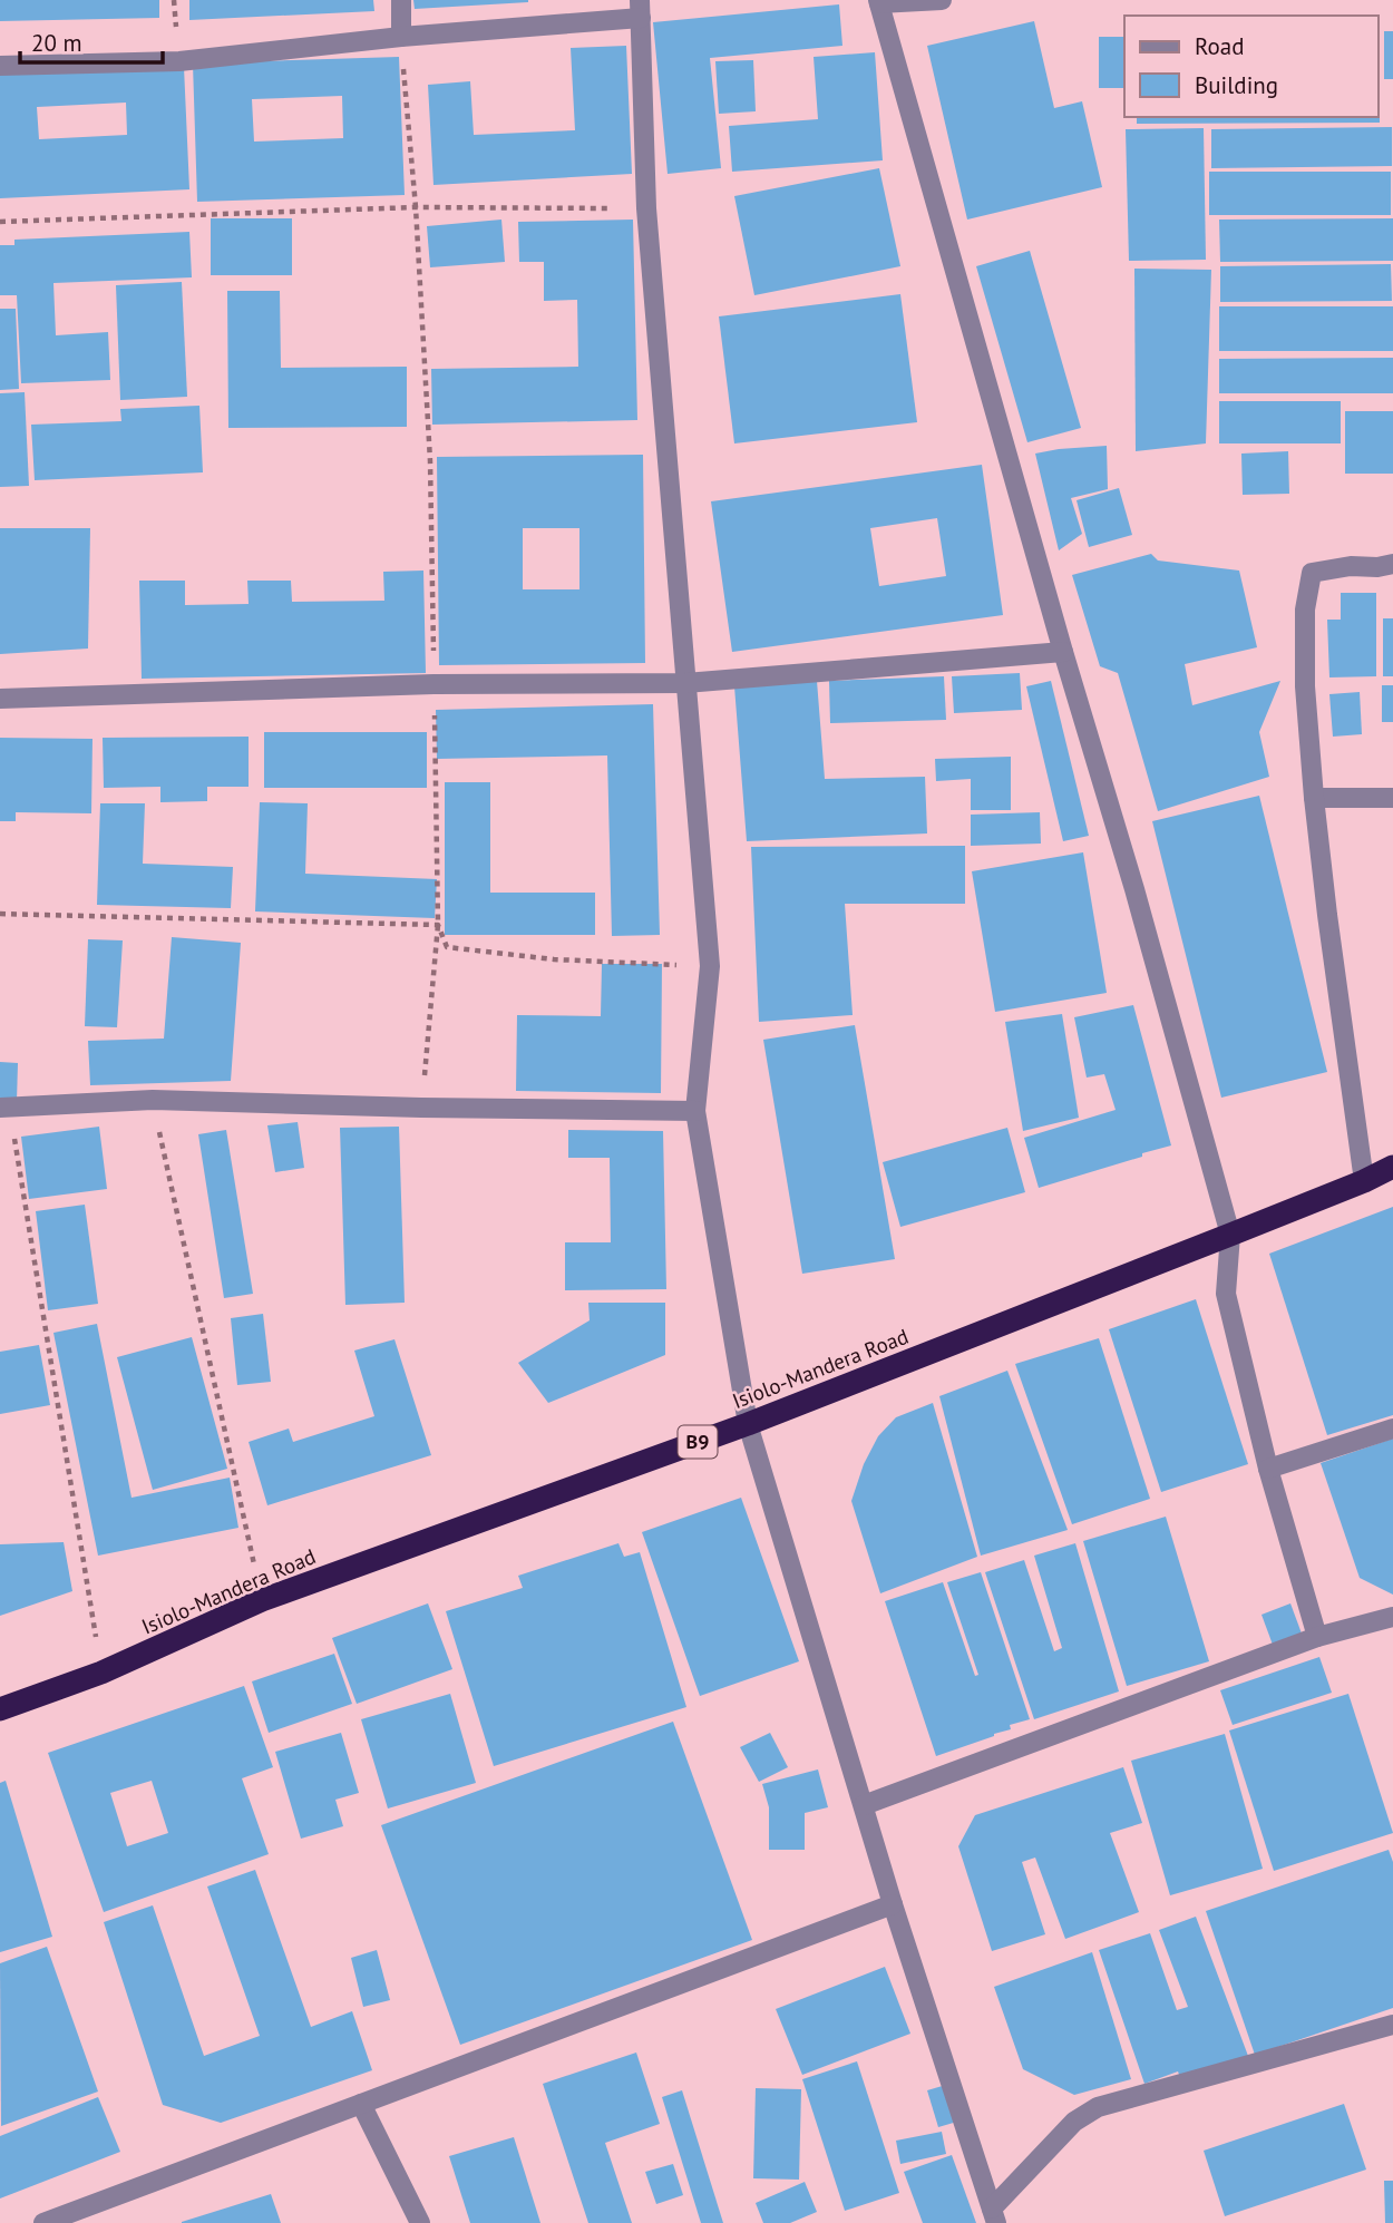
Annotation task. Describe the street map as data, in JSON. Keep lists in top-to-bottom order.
{
  "streets": {
    "highway": ["Isiolo-Mandera Road", "B9"]
  },
  "legend": ["Road", "Building"],
  "scale_bar": "20 m"
}
